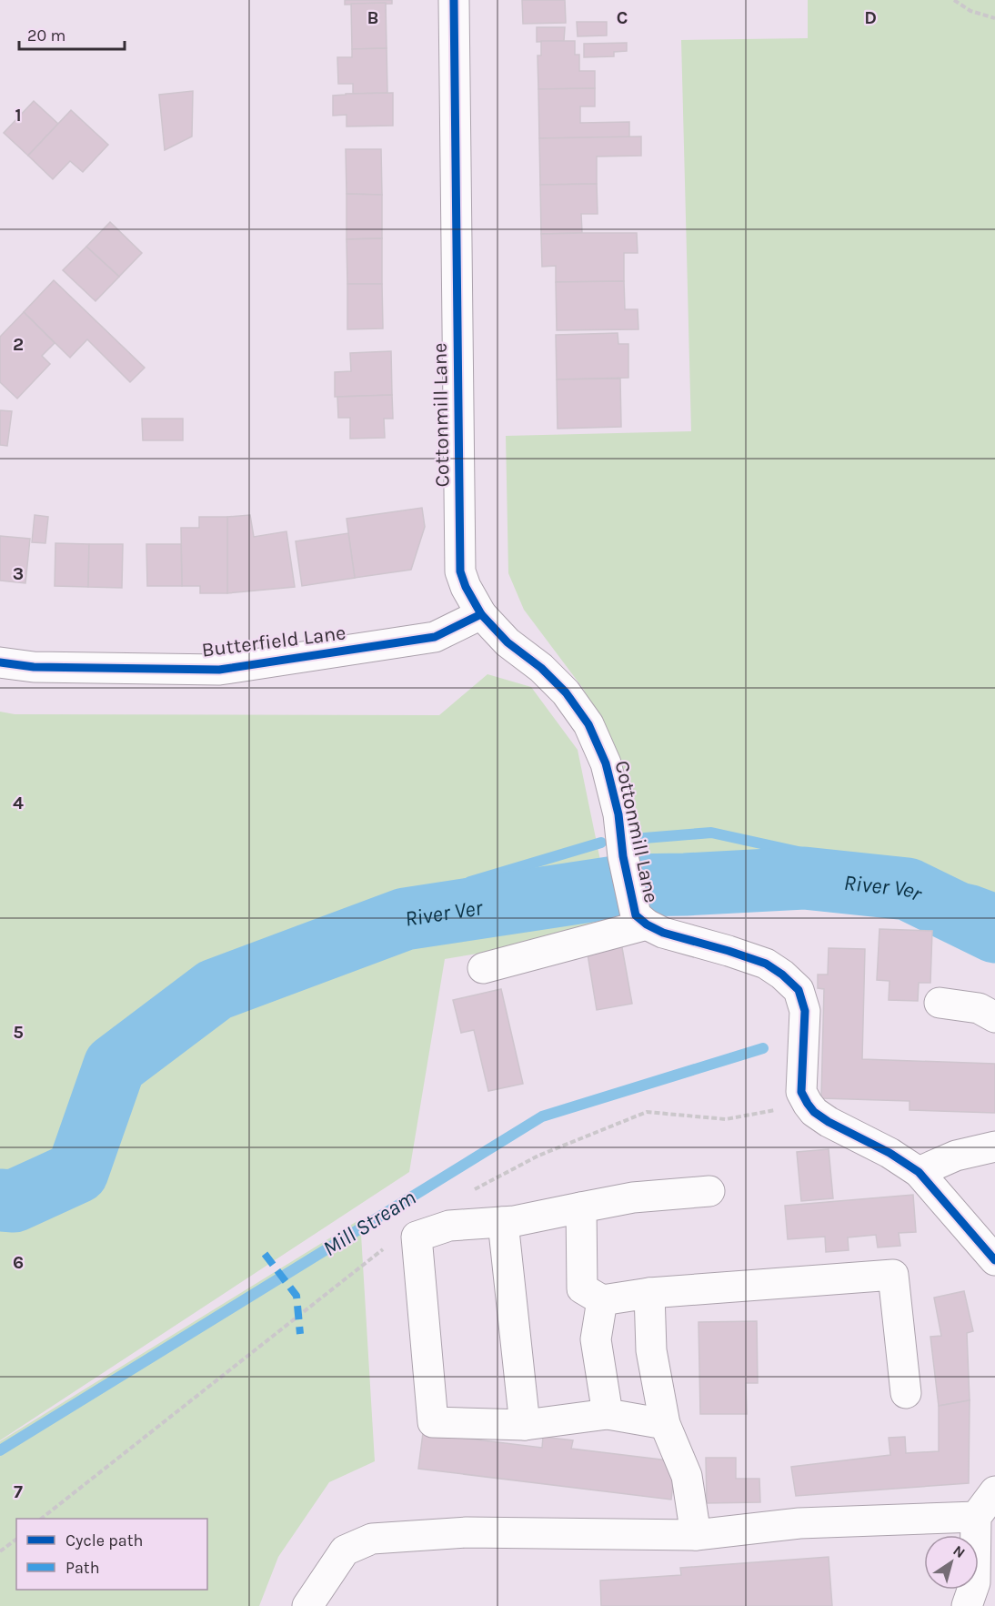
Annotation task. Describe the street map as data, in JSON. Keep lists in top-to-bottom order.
{
  "streets": {
    "street": ["Cottonmill Lane", "Butterfield Lane"]
  },
  "crossings": [
    ["Cottonmill Lane", "Butterfield Lane"]
  ],
  "water": ["River Ver", "Mill Stream"],
  "legend": ["Cycle path", "Path"],
  "scale_bar": "20 m",
  "north": "top right",
  "grid": {
    "columns": ["B", "C", "D"],
    "rows": [
      "1",
      "2",
      "3",
      "4",
      "5",
      "6",
      "7"
    ]
  }
}
